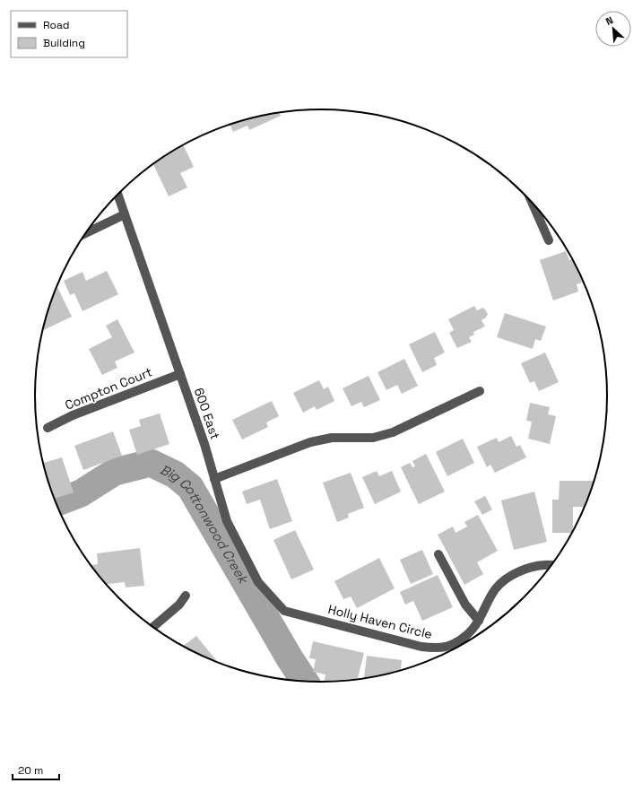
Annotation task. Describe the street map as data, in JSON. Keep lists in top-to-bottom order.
{
  "streets": {
    "street": ["Compton Court", "600 East", "Holly Haven Circle"]
  },
  "crossings": [
    ["Compton Court", "600 East"],
    ["600 East", "Holly Haven Circle"]
  ],
  "water": ["Big Cottonwood Creek"],
  "legend": ["Road", "Building"],
  "scale_bar": "20 m",
  "north": "top left"
}
